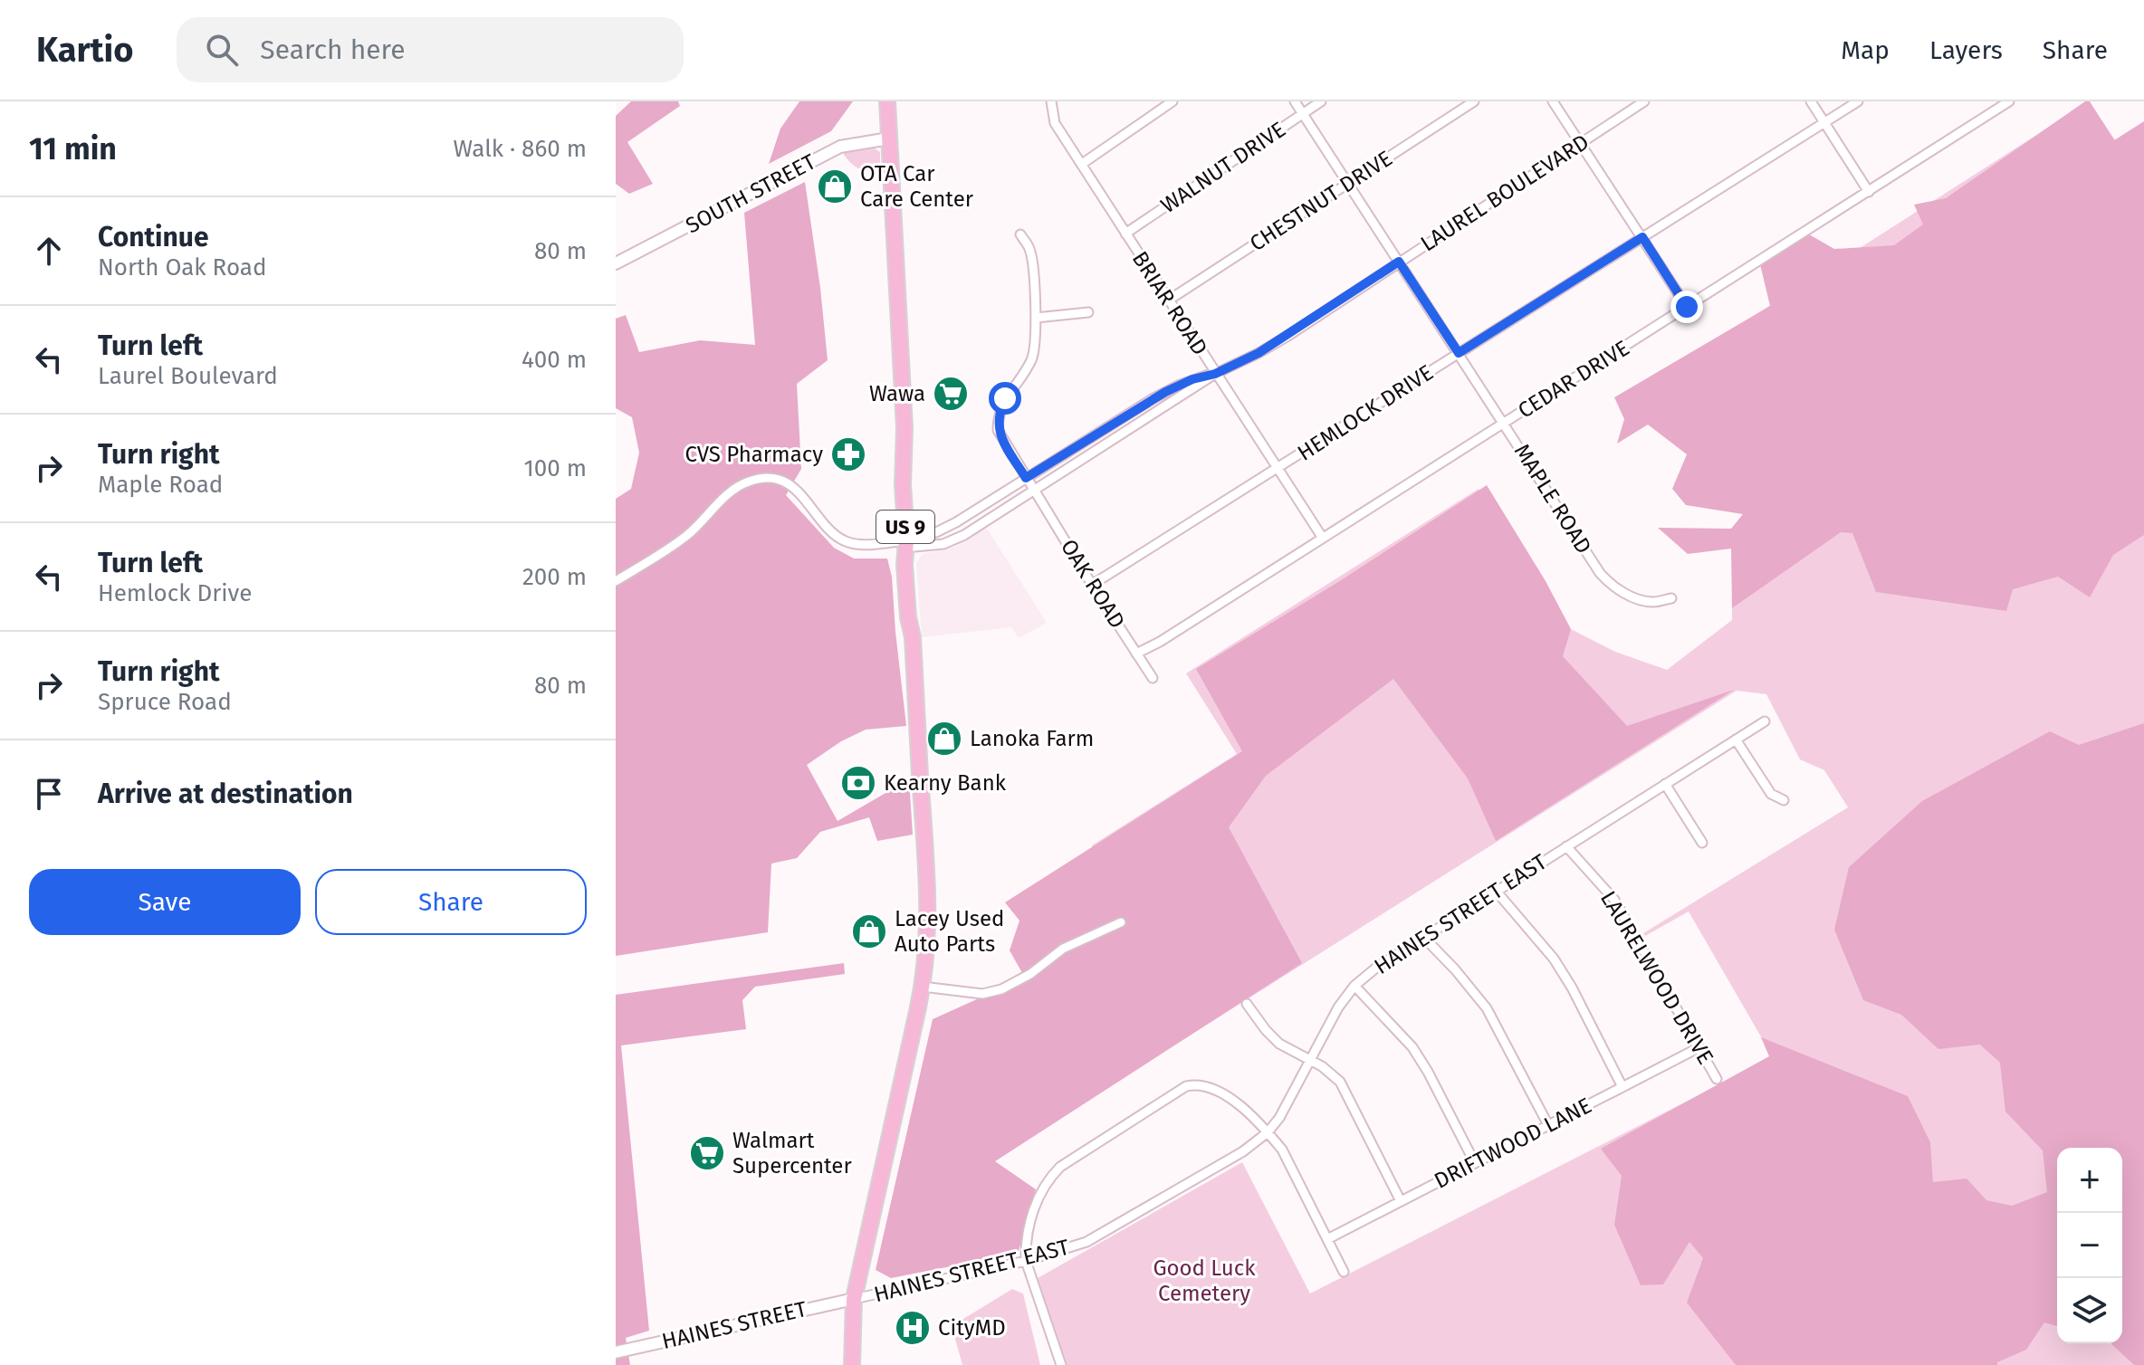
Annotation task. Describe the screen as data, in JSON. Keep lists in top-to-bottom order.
{
  "streets": {
    "highway": ["US 9"],
    "street": [
      "WALNUT DRIVE",
      "LAUREL BOULEVARD",
      "SOUTH STREET",
      "CHESTNUT DRIVE",
      "BRIAR ROAD",
      "CEDAR DRIVE",
      "HEMLOCK DRIVE",
      "MAPLE ROAD",
      "OAK ROAD",
      "HAINES STREET EAST",
      "LAURELWOOD DRIVE",
      "DRIFTWOOD LANE",
      "HAINES STREET"
    ]
  },
  "crossings": [
    ["WALNUT DRIVE", "BRIAR ROAD"],
    ["WALNUT DRIVE", "MAPLE ROAD"],
    ["LAUREL BOULEVARD", "BRIAR ROAD"],
    ["LAUREL BOULEVARD", "MAPLE ROAD"],
    ["LAUREL BOULEVARD", "US 9"],
    ["LAUREL BOULEVARD", "OAK ROAD"],
    ["SOUTH STREET", "US 9"],
    ["CHESTNUT DRIVE", "BRIAR ROAD"],
    ["CHESTNUT DRIVE", "MAPLE ROAD"],
    ["BRIAR ROAD", "CEDAR DRIVE"],
    ["BRIAR ROAD", "HEMLOCK DRIVE"],
    ["CEDAR DRIVE", "MAPLE ROAD"],
    ["CEDAR DRIVE", "OAK ROAD"],
    ["HEMLOCK DRIVE", "MAPLE ROAD"],
    ["HEMLOCK DRIVE", "OAK ROAD"],
    ["US 9", "HAINES STREET EAST"],
    ["US 9", "HAINES STREET"],
    ["HAINES STREET EAST", "LAURELWOOD DRIVE"],
    ["HAINES STREET EAST", "HAINES STREET"],
    ["LAURELWOOD DRIVE", "DRIFTWOOD LANE"]
  ],
  "parks": ["Good Luck Cemetery"],
  "places": {
    "shop": ["OTA Car Care Center", "Lanoka Farm", "Lacey Used Auto Parts"],
    "supermarket": ["Wawa", "Walmart Supercenter"],
    "pharmacy": ["CVS Pharmacy"],
    "bank": ["Kearny Bank"],
    "hospital": ["CityMD"]
  },
  "page": {
    "header": "Kartio",
    "search": "Search here",
    "nav": ["Map", "Layers", "Share"],
    "heading": ["11 min", "Walk · 860 m"],
    "list": [
      ["Continue", "North Oak Road", "80 m"],
      ["Turn left", "Laurel Boulevard", "400 m"],
      ["Turn right", "Maple Road", "100 m"],
      ["Turn left", "Hemlock Drive", "200 m"],
      ["Turn right", "Spruce Road", "80 m"],
      "Arrive at destination"
    ],
    "buttons": ["Save", "Share"],
    "map_buttons": ["+", "−"]
  }
}
